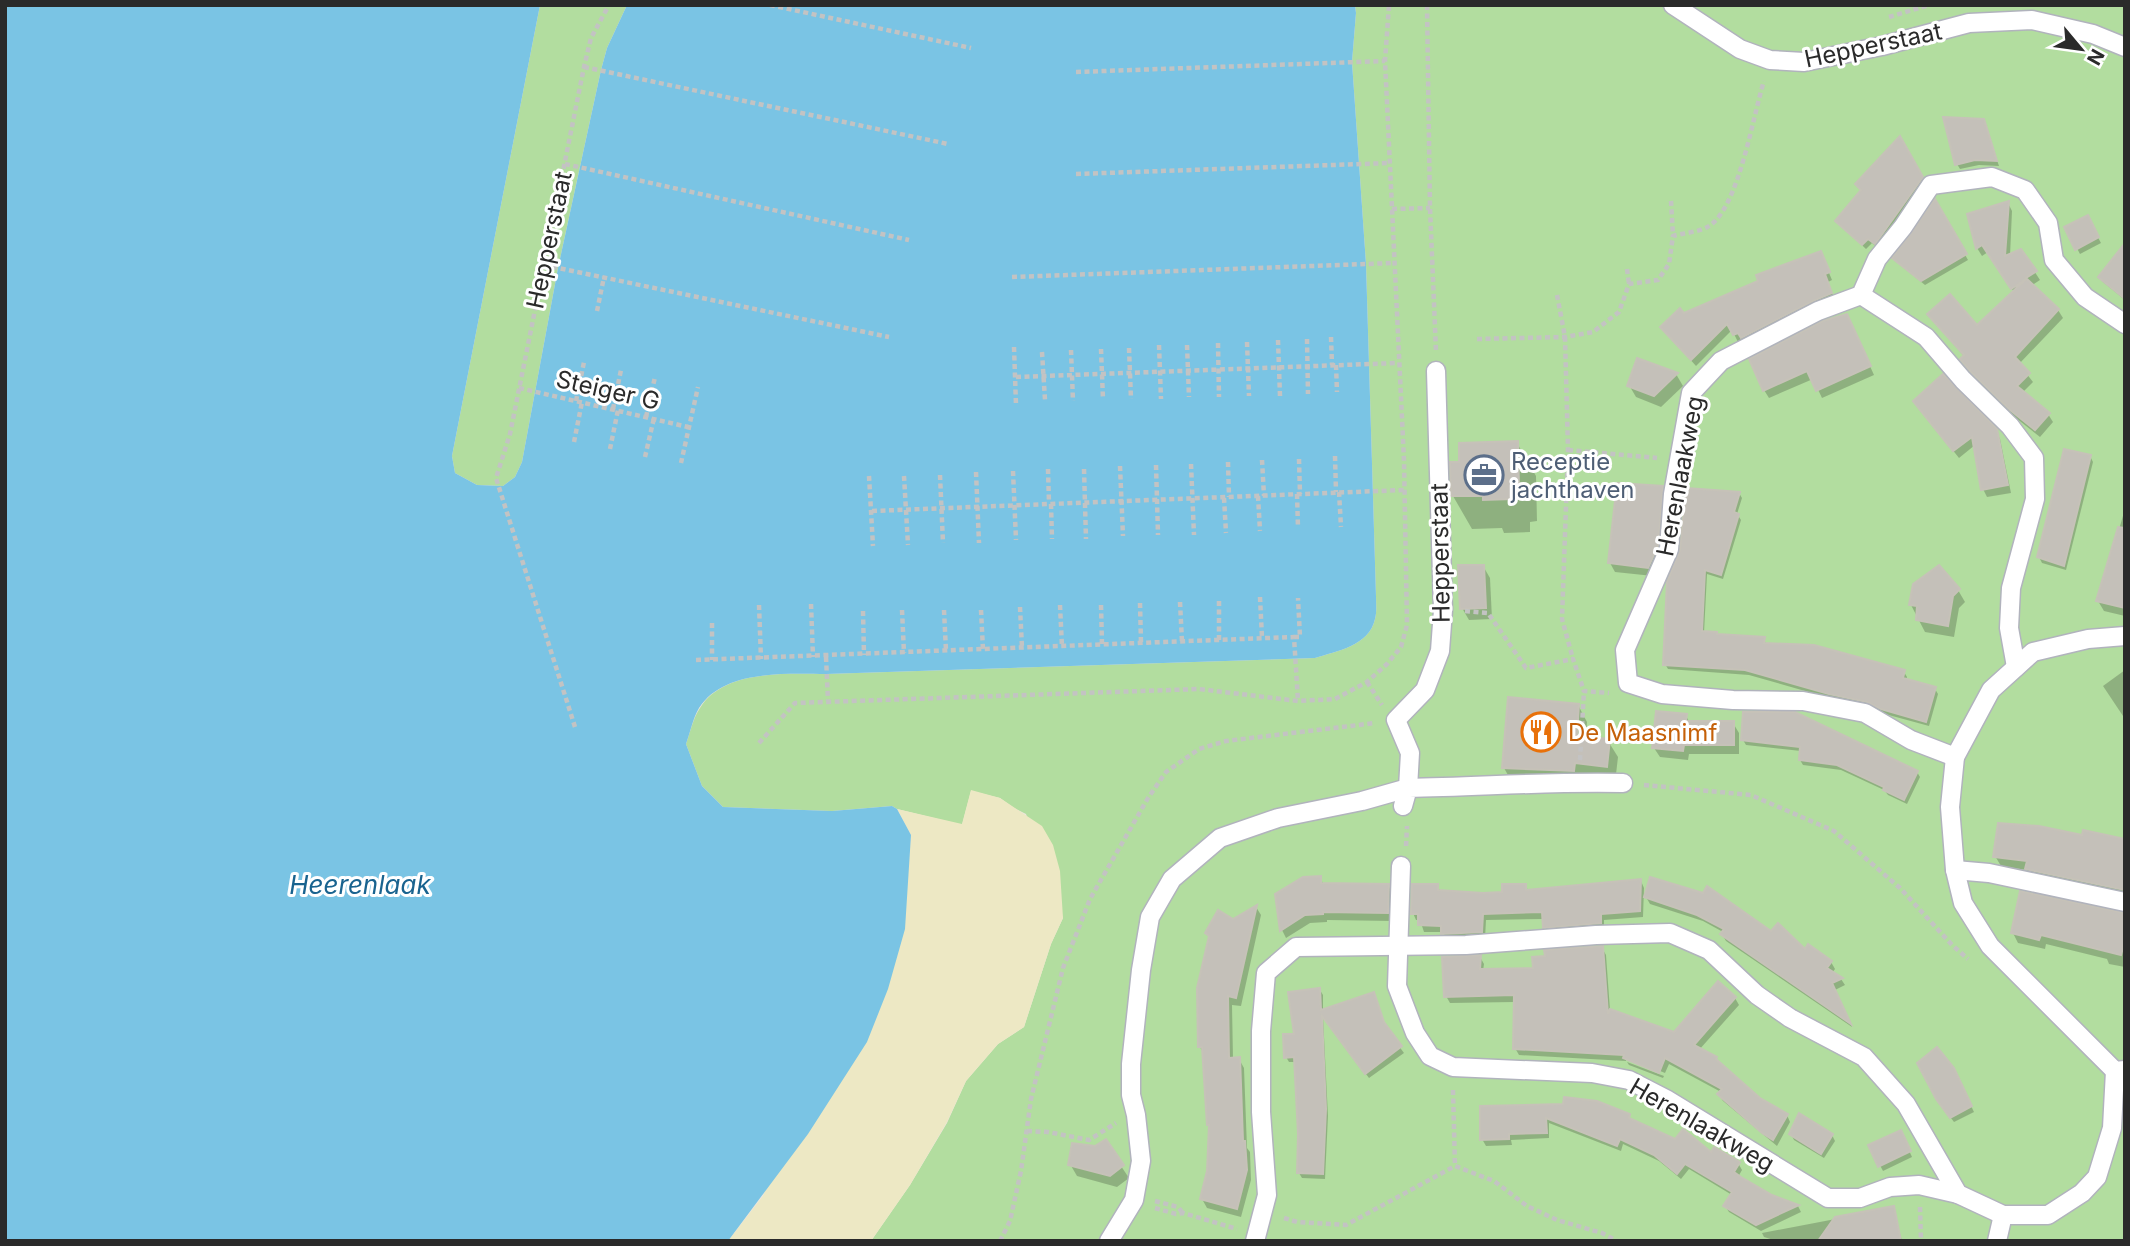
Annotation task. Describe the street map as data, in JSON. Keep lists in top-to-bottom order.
{
  "streets": {
    "lane": ["Hepperstaat", "Herenlaakweg"],
    "path": ["Steiger G"]
  },
  "crossings": [
    ["Hepperstaat", "Steiger G"]
  ],
  "water": ["Heerenlaak"],
  "places": {
    "office": ["Receptie jachthaven"],
    "restaurant": ["De Maasnimf"]
  },
  "north": "bottom right"
}
